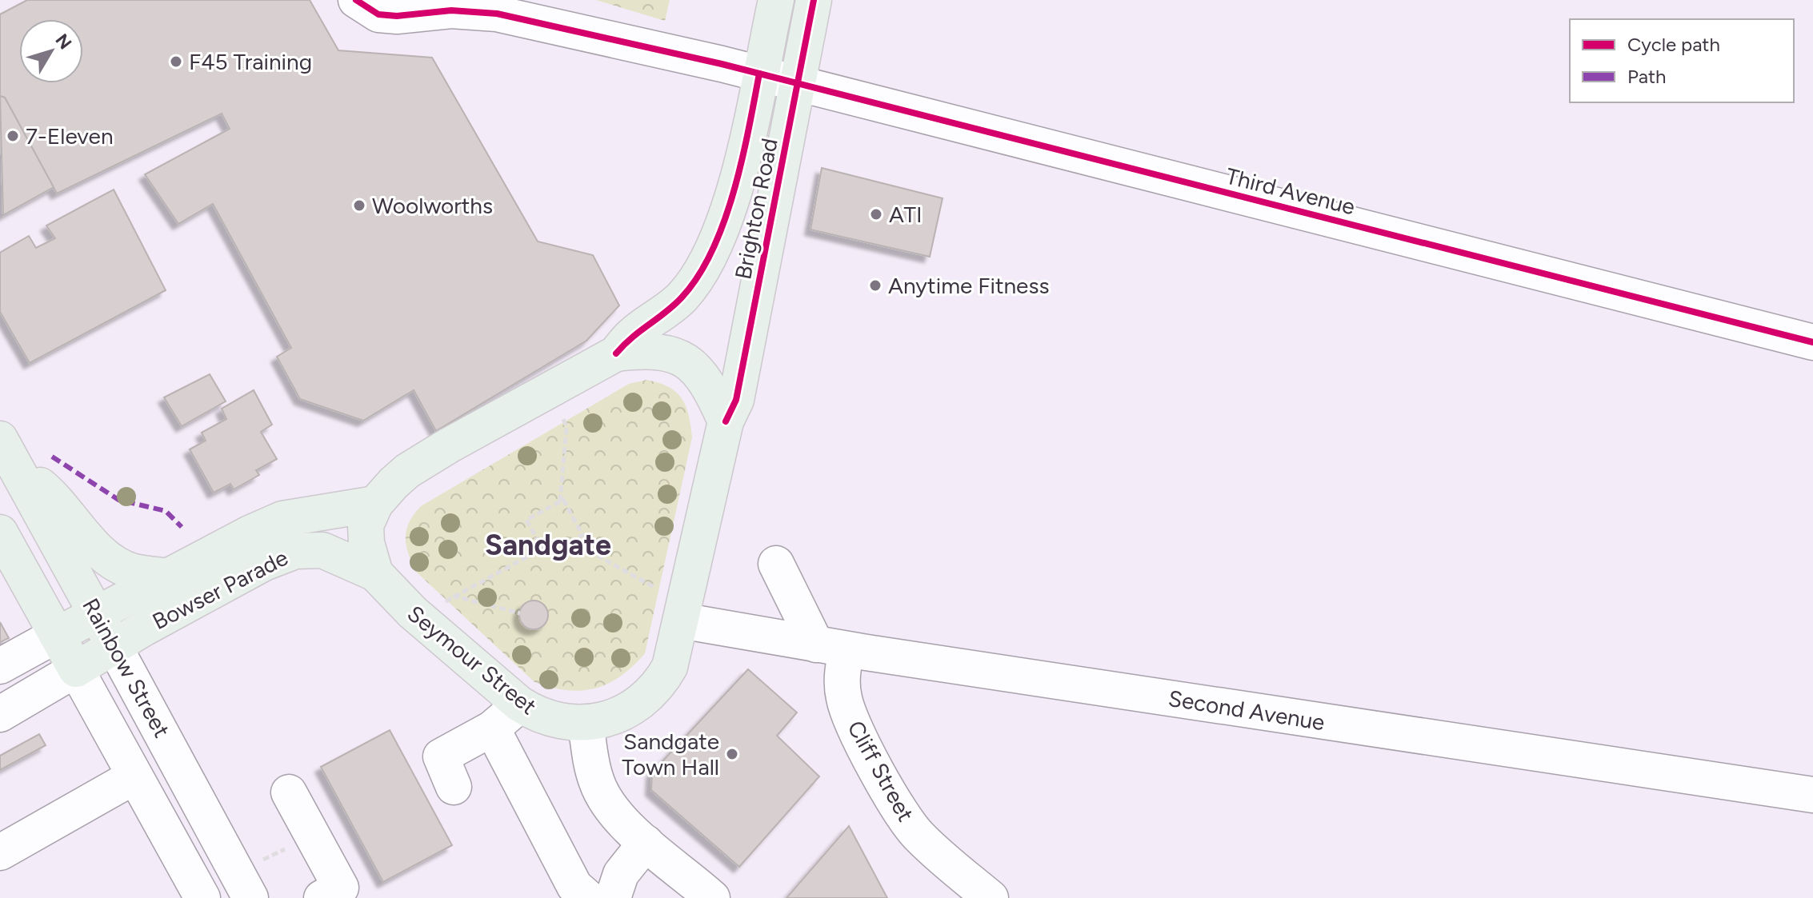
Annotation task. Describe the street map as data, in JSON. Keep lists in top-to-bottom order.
{
  "streets": {
    "main road": [
      "Brighton Road",
      "Bowser Parade",
      "Seymour Street",
      "Rainbow Street"
    ],
    "street": ["Third Avenue", "Second Avenue", "Cliff Street"]
  },
  "crossings": [
    ["Third Avenue", "Brighton Road"],
    ["Brighton Road", "Seymour Street"],
    ["Brighton Road", "Second Avenue"],
    ["Bowser Parade", "Seymour Street"],
    ["Bowser Parade", "Rainbow Street"],
    ["Second Avenue", "Cliff Street"]
  ],
  "districts": ["Sandgate"],
  "places": [
    "F45 Training",
    "7-Eleven",
    "Woolworths",
    "ATI",
    "Anytime Fitness",
    "Sandgate Town Hall"
  ],
  "legend": ["Cycle path", "Path"],
  "north": "top right"
}
